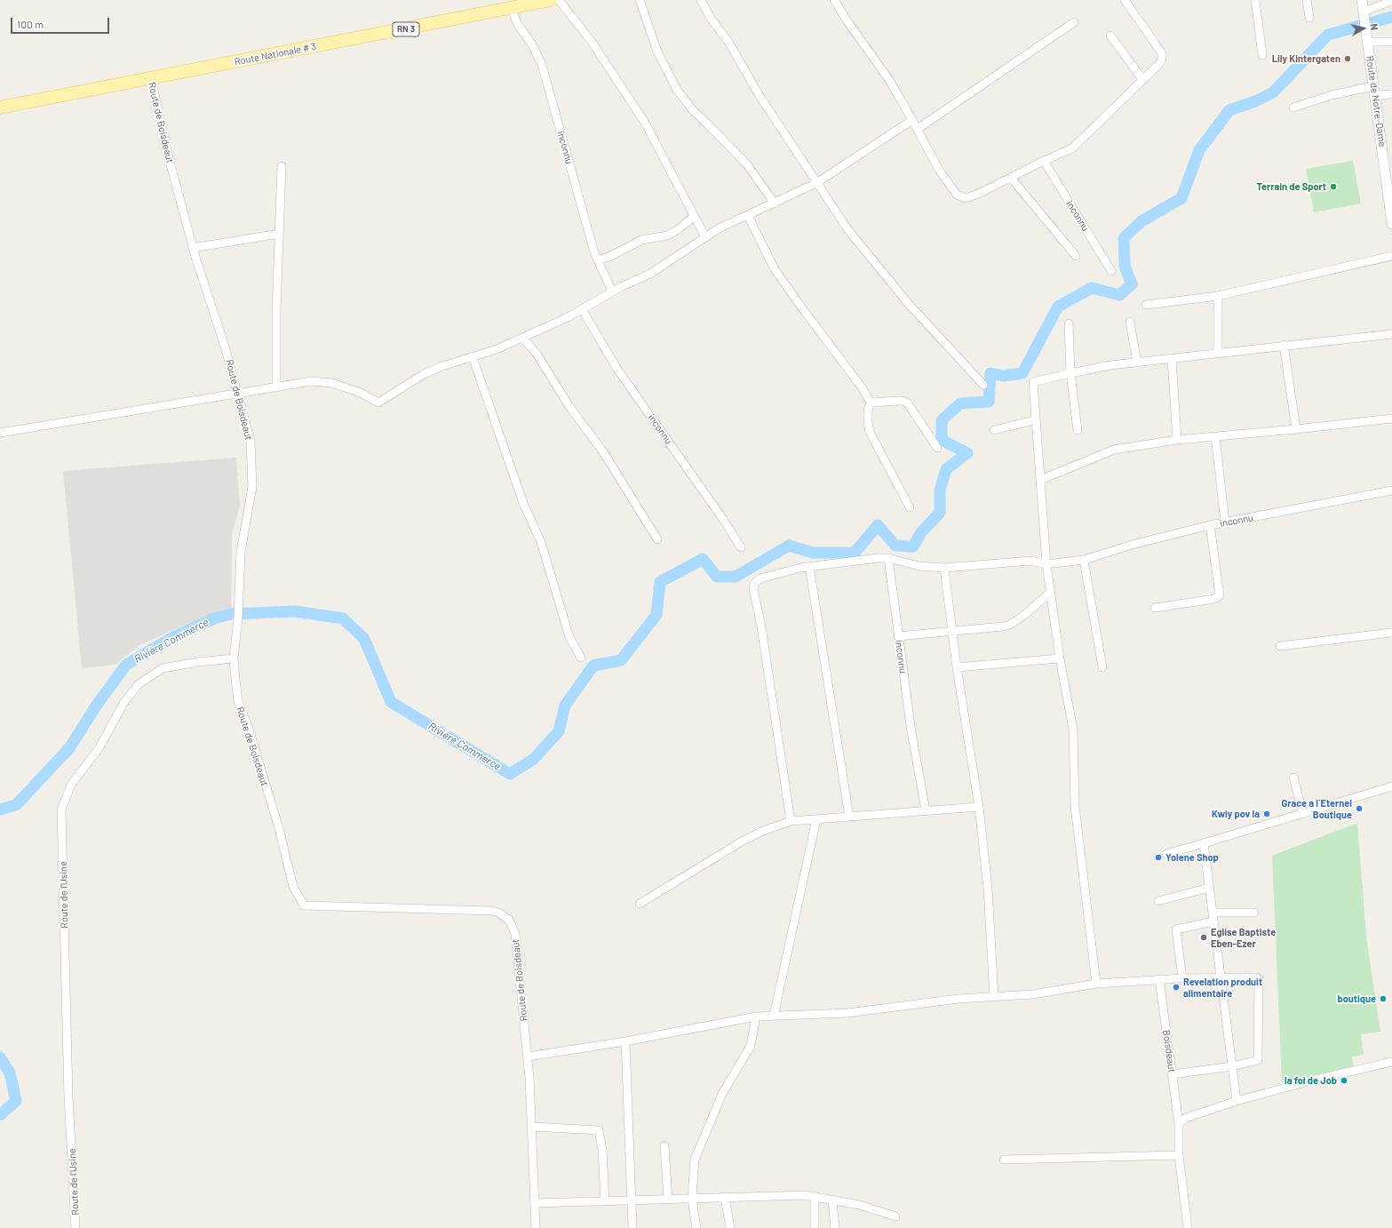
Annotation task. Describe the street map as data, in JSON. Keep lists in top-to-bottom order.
{
  "streets": {
    "main road": ["RN 3", "Route Nationale # 3"],
    "street": [
      "Route de Notre-Dame",
      "Route de Boisdeaut",
      "inconnu",
      "Route de l'Usine",
      "Boisdeaut"
    ]
  },
  "crossings": [
    ["Route Nationale # 3", "Route de Boisdeaut"],
    ["Route Nationale # 3", "inconnu"],
    ["Route de Boisdeaut", "Route de l'Usine"]
  ],
  "water": ["Rivière Commerce"],
  "places": [
    "Lily Kintergaten",
    "Terrain de Sport",
    "Grace a l´Eternel Boutique",
    "Kwiy pov la",
    "Yolene Shop",
    "Eglise Baptiste Eben-Ezer",
    "Revelation produit alimentaire",
    "boutique",
    "la foi de Job"
  ],
  "scale_bar": "100 m",
  "north": "right"
}
